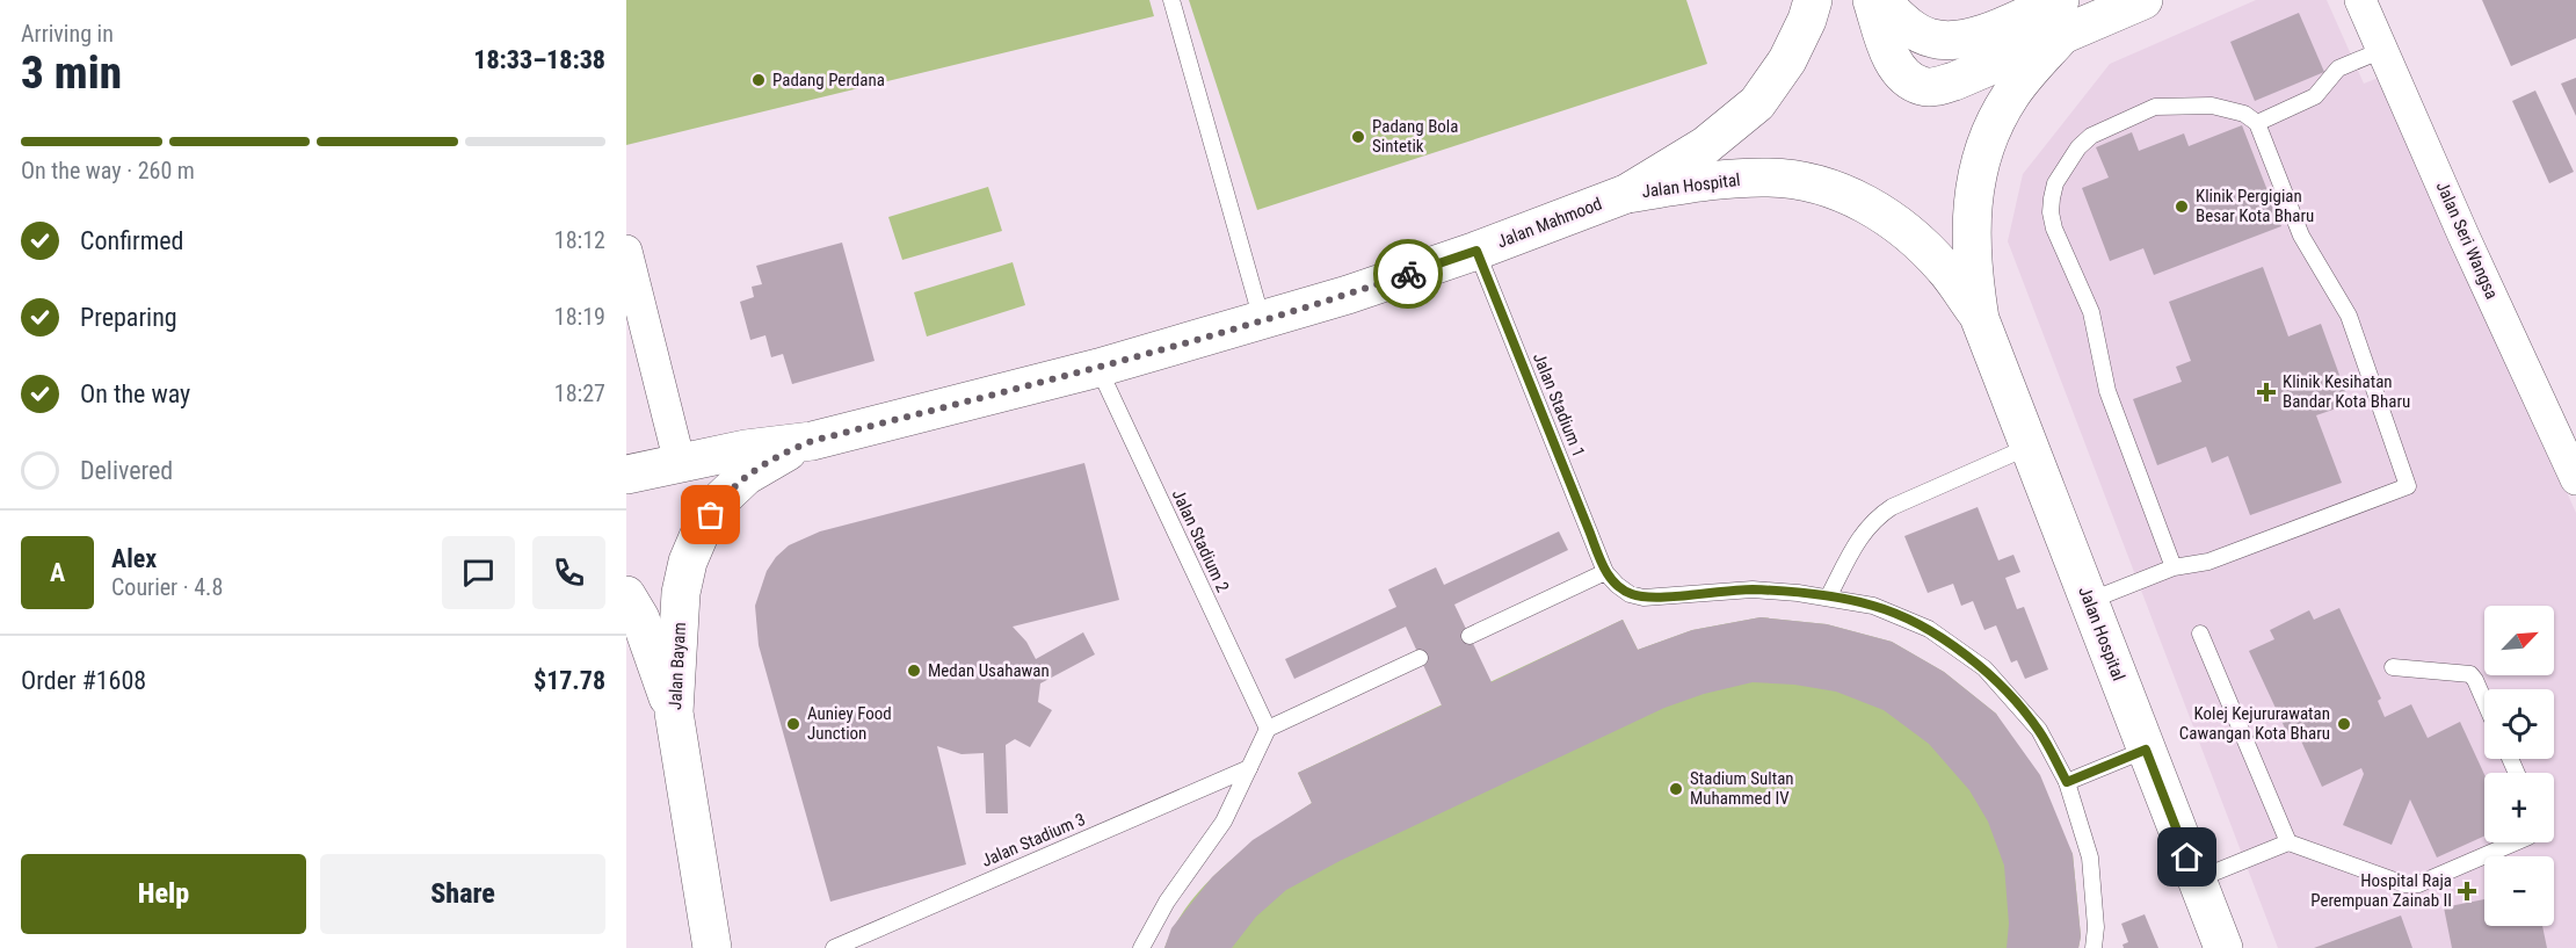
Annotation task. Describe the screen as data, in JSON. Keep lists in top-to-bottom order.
{
  "streets": {
    "main road": ["Jalan Hospital", "Jalan Mahmood", "Jalan Bayam"],
    "street": ["Jalan Seri Wangsa"],
    "lane": ["Jalan Stadium 1", "Jalan Stadium 2", "Jalan Stadium 3"]
  },
  "crossings": [
    ["Jalan Hospital", "Jalan Mahmood"],
    ["Jalan Mahmood", "Jalan Stadium 1"],
    ["Jalan Mahmood", "Jalan Stadium 2"],
    ["Jalan Mahmood", "Jalan Bayam"]
  ],
  "places": {
    "other": [
      "Padang Perdana",
      "Padang Bola Sintetik",
      "Klinik Pergigian Besar Kota Bharu",
      "Medan Usahawan",
      "Auniey Food Junction",
      "Kolej Kejururawatan Cawangan Kota Bharu",
      "Stadium Sultan Muhammed IV"
    ],
    "health": ["Klinik Kesihatan Bandar Kota Bharu", "Hospital Raja Perempuan Zainab II"]
  },
  "north": "top right",
  "page": {
    "heading": ["3 min", "Arriving in", "18:33–18:38"],
    "panel": [
      "Alex",
      "Courier · 4.8",
      "Order #1608",
      "$17.78"
    ],
    "bar": "On the way · 260 m",
    "list": [
      ["Confirmed", "18:12"],
      ["Preparing", "18:19"],
      ["On the way", "18:27"],
      "Delivered"
    ],
    "round": "A",
    "map_buttons": ["+", "−"],
    "buttons": ["Help", "Share"]
  }
}
